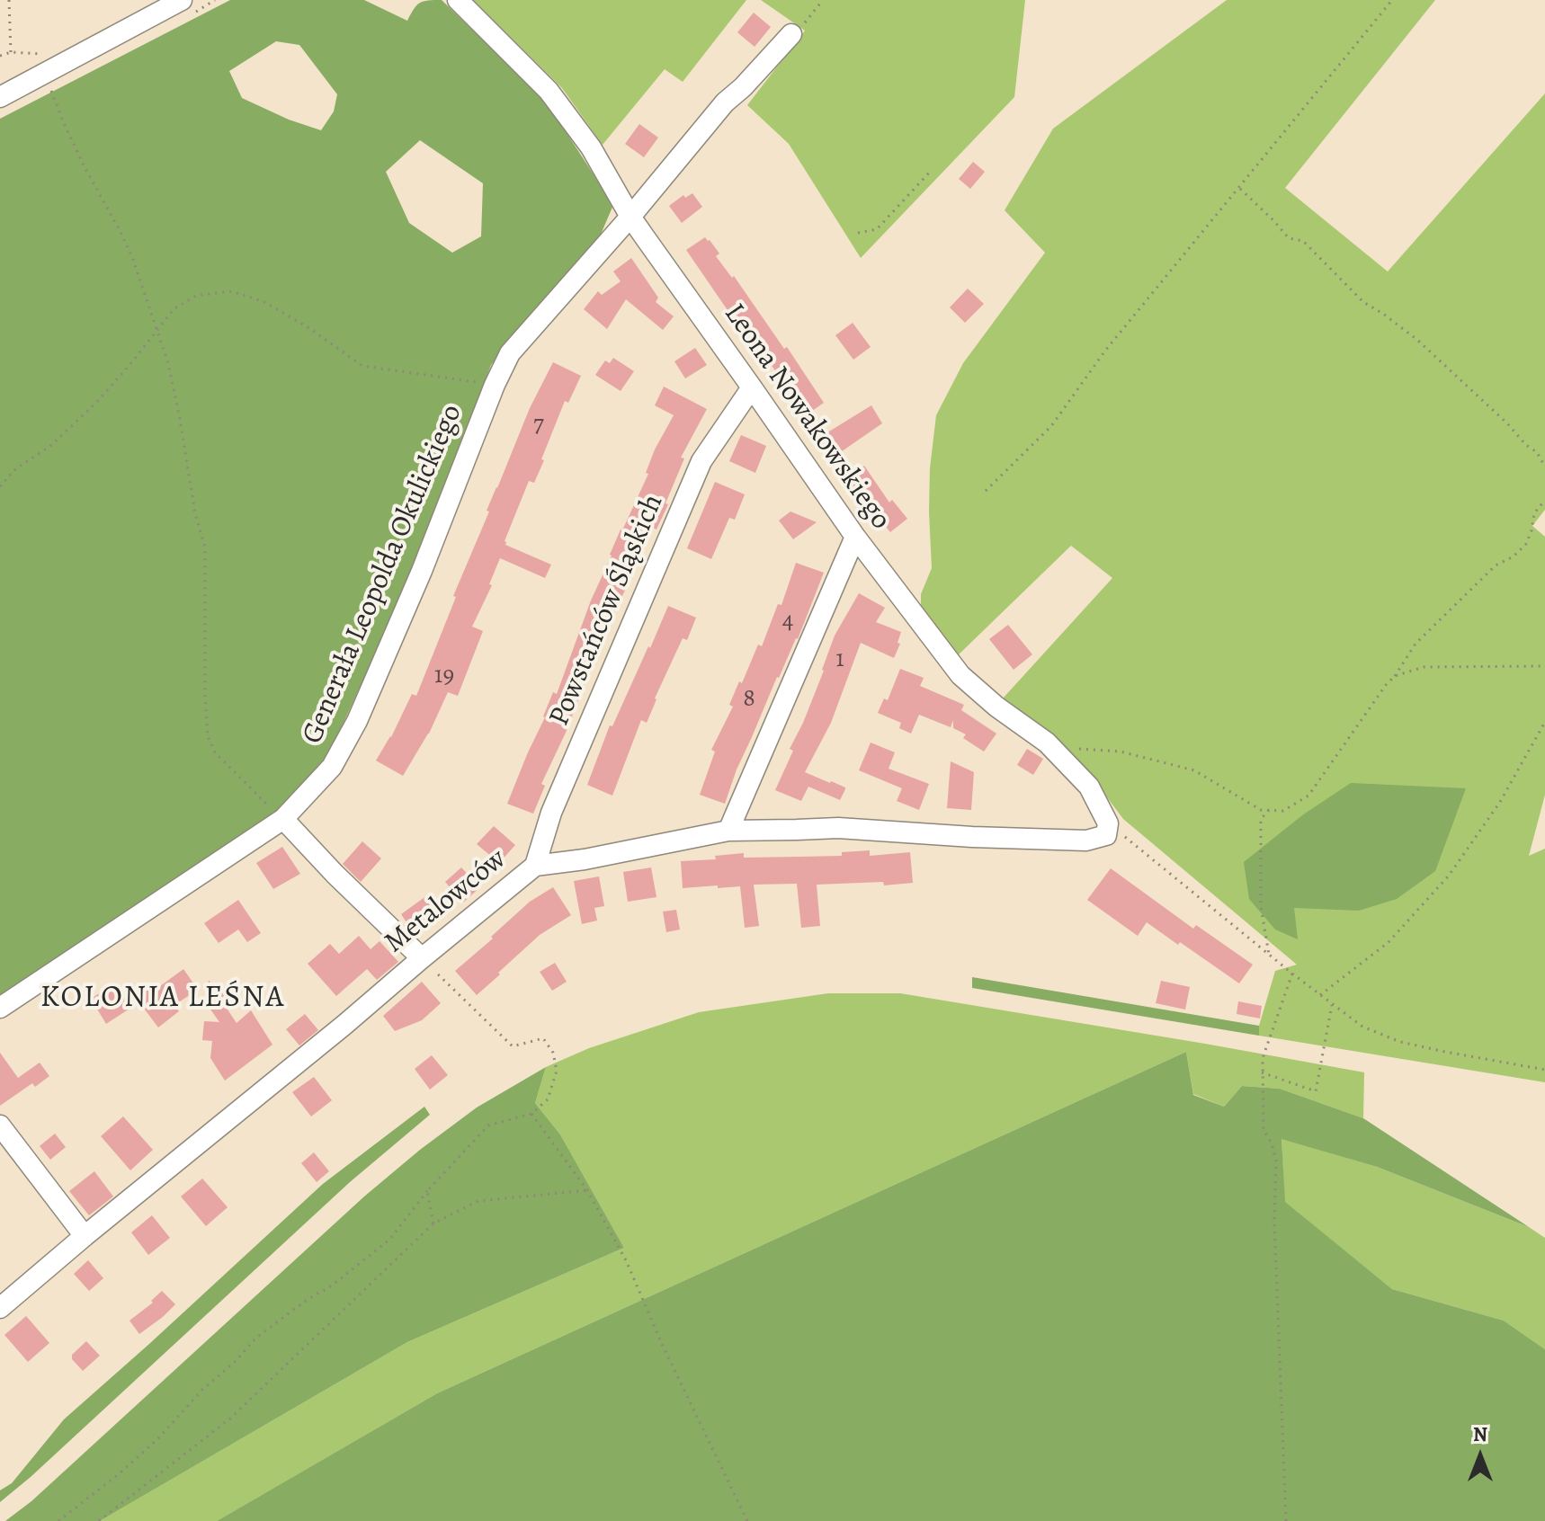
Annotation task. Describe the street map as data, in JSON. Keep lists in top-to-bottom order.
{
  "streets": {
    "street": [
      "Leona Nowakowskiego",
      "Generała Leopolda Okulickiego",
      "Powstańców Śląskich",
      "Metalowców"
    ]
  },
  "crossings": [
    ["Leona Nowakowskiego", "Generała Leopolda Okulickiego"],
    ["Leona Nowakowskiego", "Powstańców Śląskich"],
    ["Leona Nowakowskiego", "Metalowców"],
    ["Powstańców Śląskich", "Metalowców"]
  ],
  "districts": ["KOLONIA LEŚNA"],
  "house_numbers": [
    "7",
    "4",
    "1",
    "19",
    "8"
  ],
  "north": "top"
}
